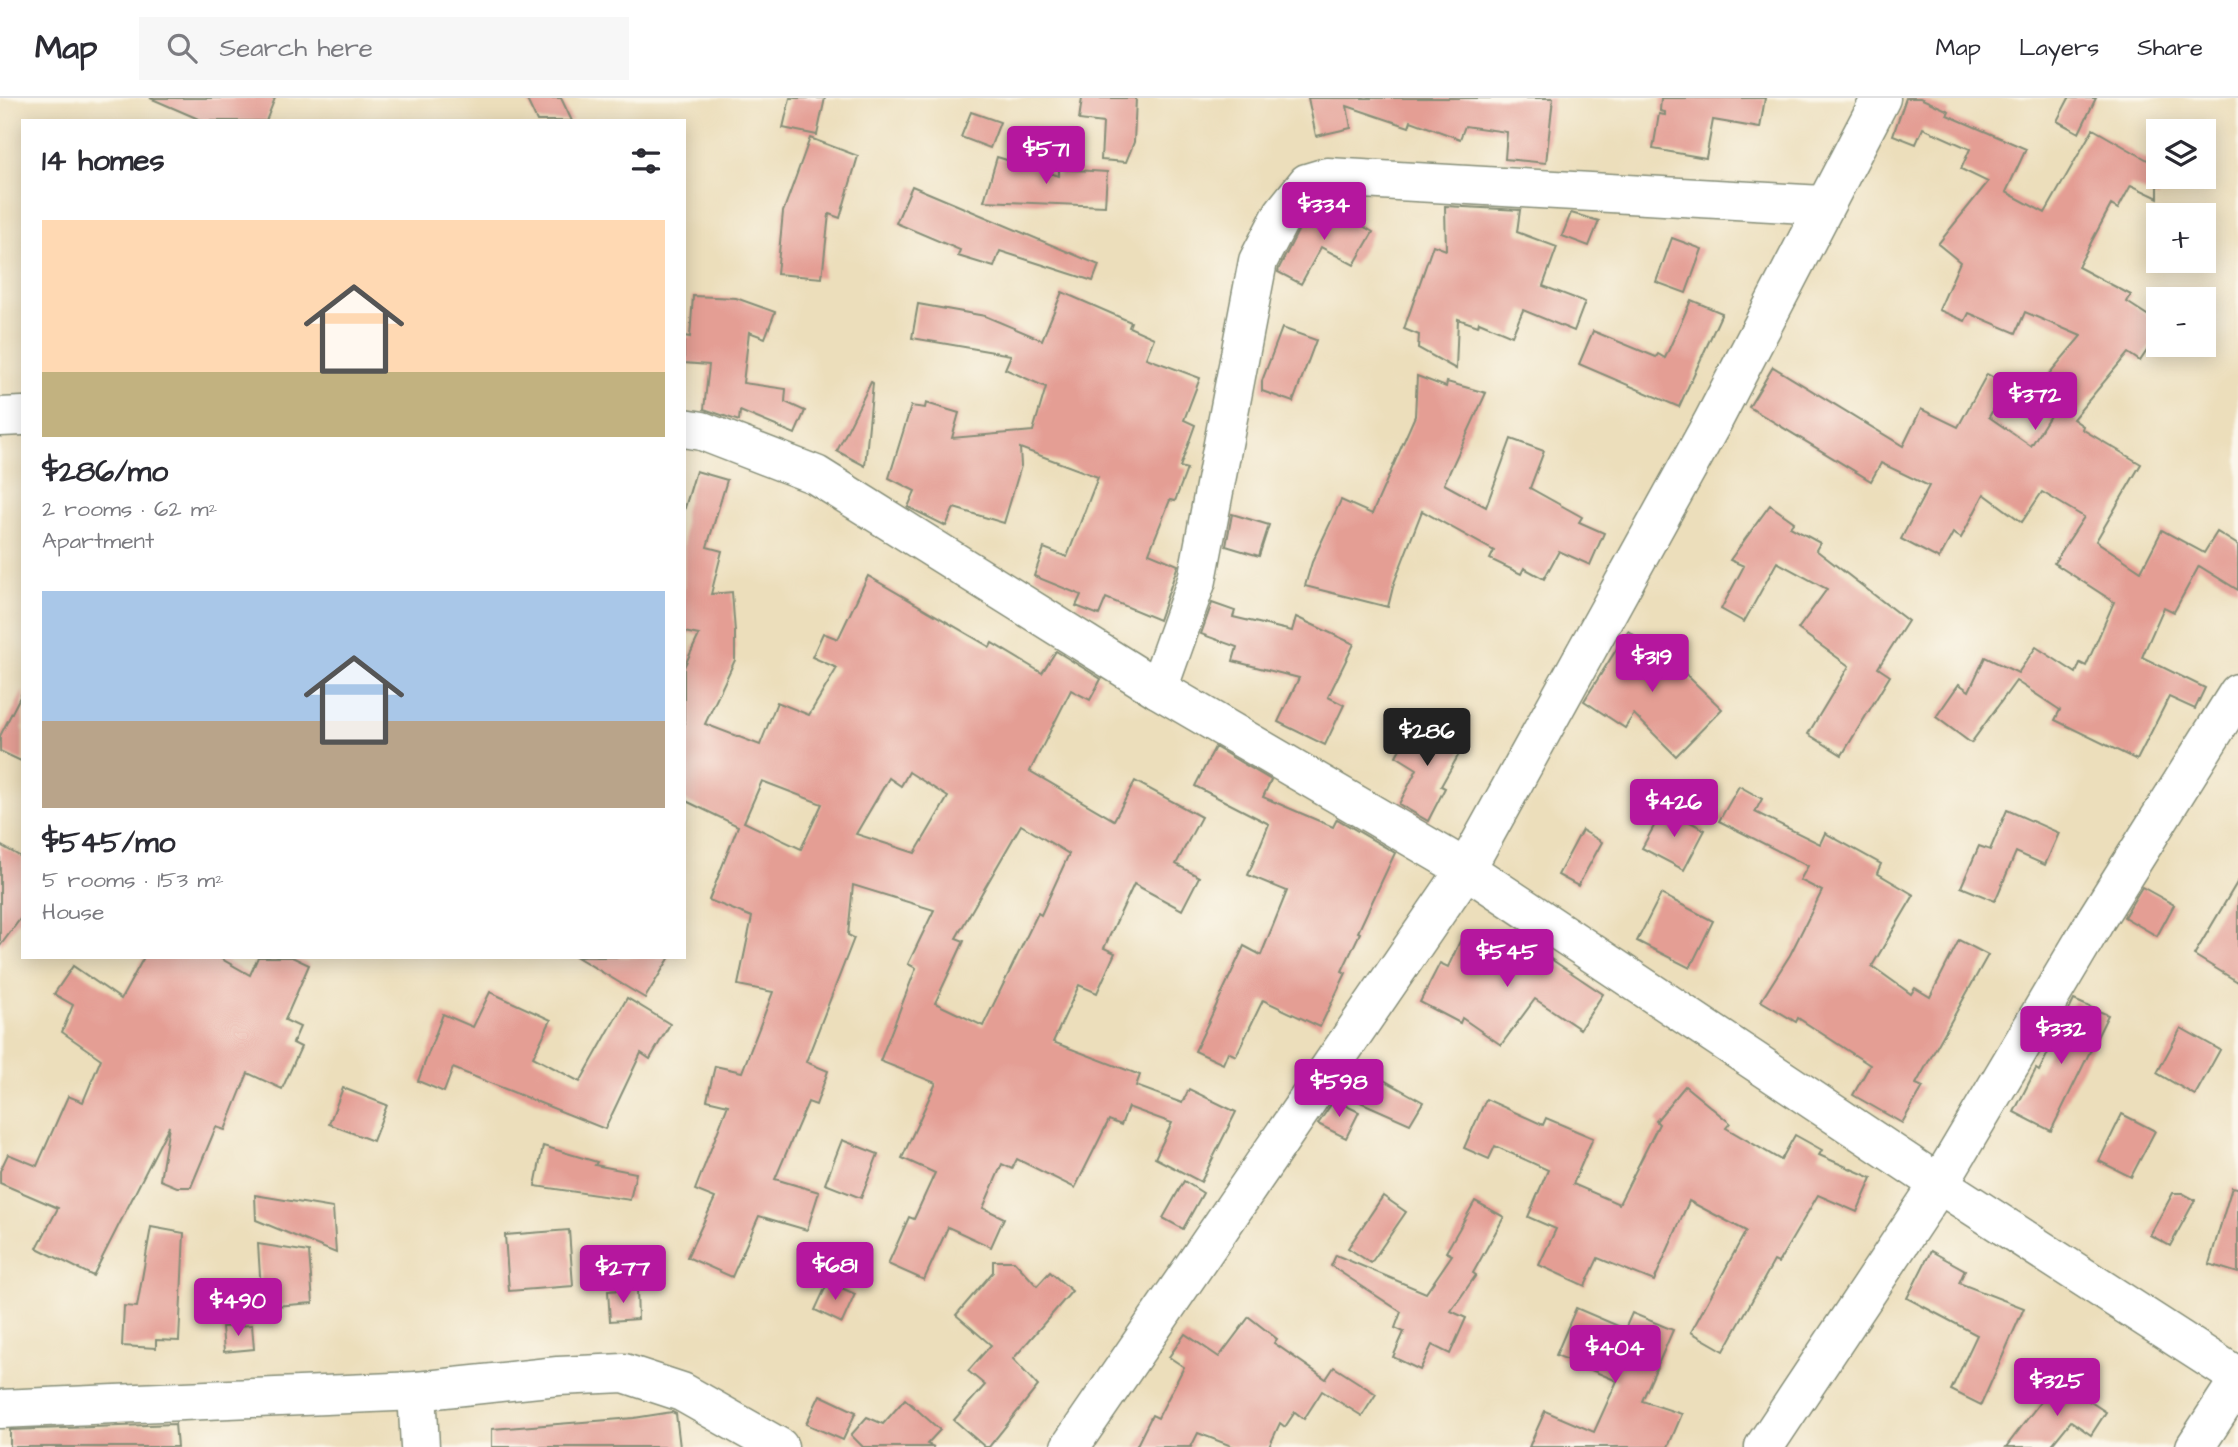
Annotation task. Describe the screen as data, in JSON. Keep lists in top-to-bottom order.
{
  "page": {
    "header": "Map",
    "search": "Search here",
    "nav": ["Map", "Layers", "Share"],
    "map_buttons": ["+", "−"],
    "heading": "14 homes",
    "price": [
      "$571",
      "$334",
      "$372",
      "$319",
      "$286",
      "$426",
      "$545",
      "$332",
      "$598",
      "$681",
      "$277",
      "$490",
      "$404",
      "$325"
    ],
    "list": [
      {
        "name": "$286/mo",
        "note": "2 rooms · 62 m² · Apartment"
      },
      {
        "name": "$545/mo",
        "note": "5 rooms · 153 m² · House"
      }
    ]
  }
}
